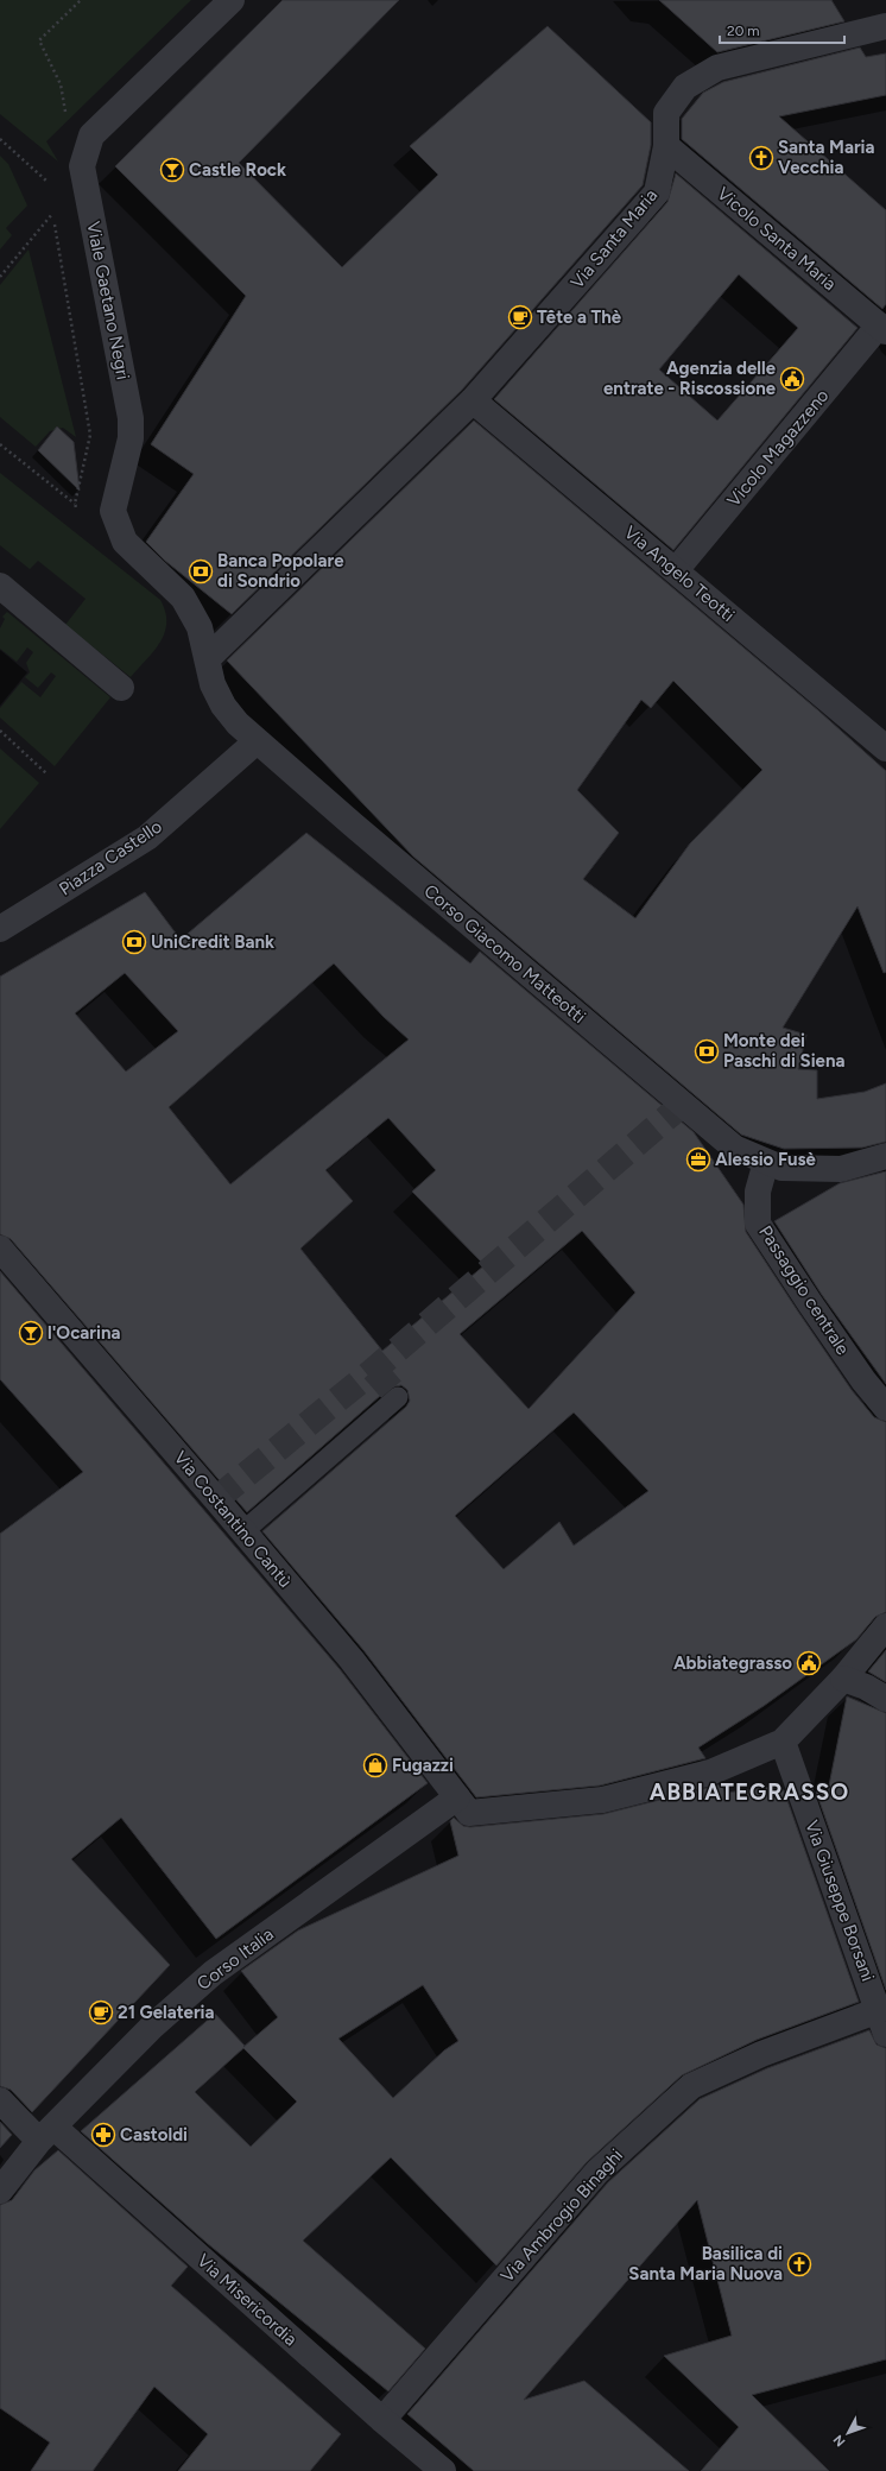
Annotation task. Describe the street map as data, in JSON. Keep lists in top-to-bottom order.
{
  "streets": {
    "street": [
      "Via Santa Maria",
      "Vicolo Santa Maria",
      "Viale Gaetano Negri",
      "Vicolo Magazzeno",
      "Via Angelo Teotti",
      "Piazza Castello",
      "Corso Giacomo Matteotti",
      "Passaggio centrale",
      "Via Costantino Cantù",
      "Via Giuseppe Borsani",
      "Corso Italia",
      "Via Ambrogio Binaghi",
      "Via Misericordia"
    ]
  },
  "crossings": [
    ["Via Santa Maria", "Vicolo Santa Maria"],
    ["Via Santa Maria", "Via Angelo Teotti"],
    ["Via Santa Maria", "Corso Giacomo Matteotti"],
    ["Vicolo Santa Maria", "Vicolo Magazzeno"],
    ["Viale Gaetano Negri", "Corso Giacomo Matteotti"],
    ["Vicolo Magazzeno", "Via Angelo Teotti"],
    ["Piazza Castello", "Corso Giacomo Matteotti"],
    ["Corso Giacomo Matteotti", "Passaggio centrale"],
    ["Via Costantino Cantù", "Via Giuseppe Borsani"],
    ["Via Costantino Cantù", "Corso Italia"],
    ["Via Giuseppe Borsani", "Via Ambrogio Binaghi"],
    ["Corso Italia", "Via Misericordia"],
    ["Via Ambrogio Binaghi", "Via Misericordia"]
  ],
  "districts": ["ABBIATEGRASSO"],
  "places": {
    "church": ["Santa Maria Vecchia", "Basilica di Santa Maria Nuova"],
    "bar": ["Castle Rock", "l'Ocarina"],
    "cafe": ["Tête a Thè", "21 Gelateria"],
    "public building": ["Agenzia delle entrate - Riscossione", "Abbiategrasso"],
    "bank": ["Banca Popolare di Sondrio", "UniCredit Bank", "Monte dei Paschi di Siena"],
    "office": ["Alessio Fusè"],
    "shop": ["Fugazzi"],
    "pharmacy": ["Castoldi"]
  },
  "scale_bar": "20 m",
  "north": "bottom left"
}
